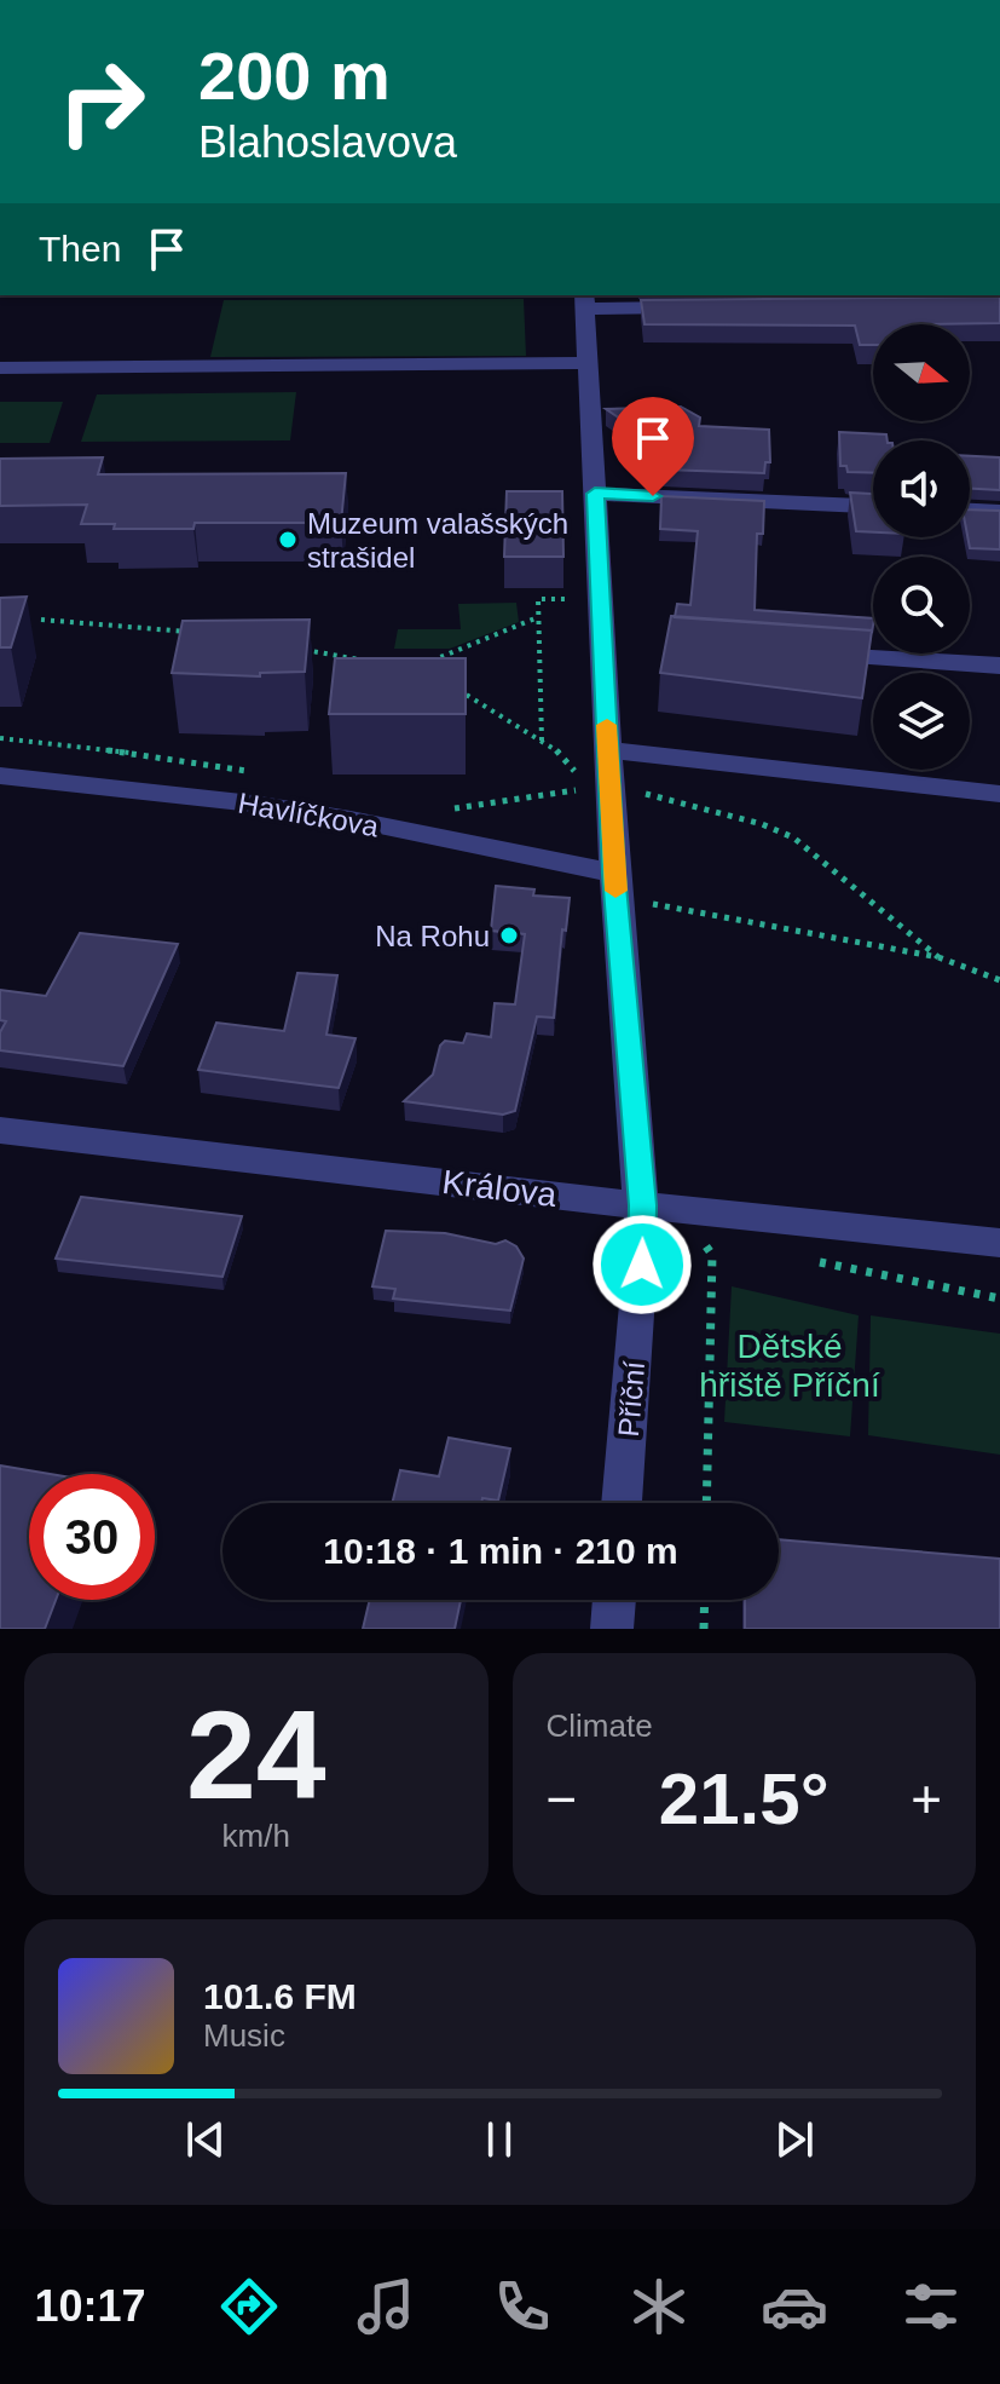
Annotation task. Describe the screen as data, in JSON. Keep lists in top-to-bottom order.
{
  "streets": {
    "street": ["Havlíčkova", "Králova", "Příční"]
  },
  "crossings": [
    ["Havlíčkova", "Příční"],
    ["Králova", "Příční"]
  ],
  "parks": ["Dětské hřiště Příční"],
  "places": ["Muzeum valašských strašidel", "Na Rohu"],
  "north": "right",
  "page": {
    "turn": ["200 m", "Blahoslavova"],
    "then": "Then",
    "limit": "30",
    "trip": "10:18 · 1 min · 210 m",
    "tile": [
      ["24", "km/h"],
      "Climate"
    ],
    "heat": ["−", "21.5°", "+"],
    "song": ["101.6 FM", "Music"],
    "tabs": "10:17"
  }
}
